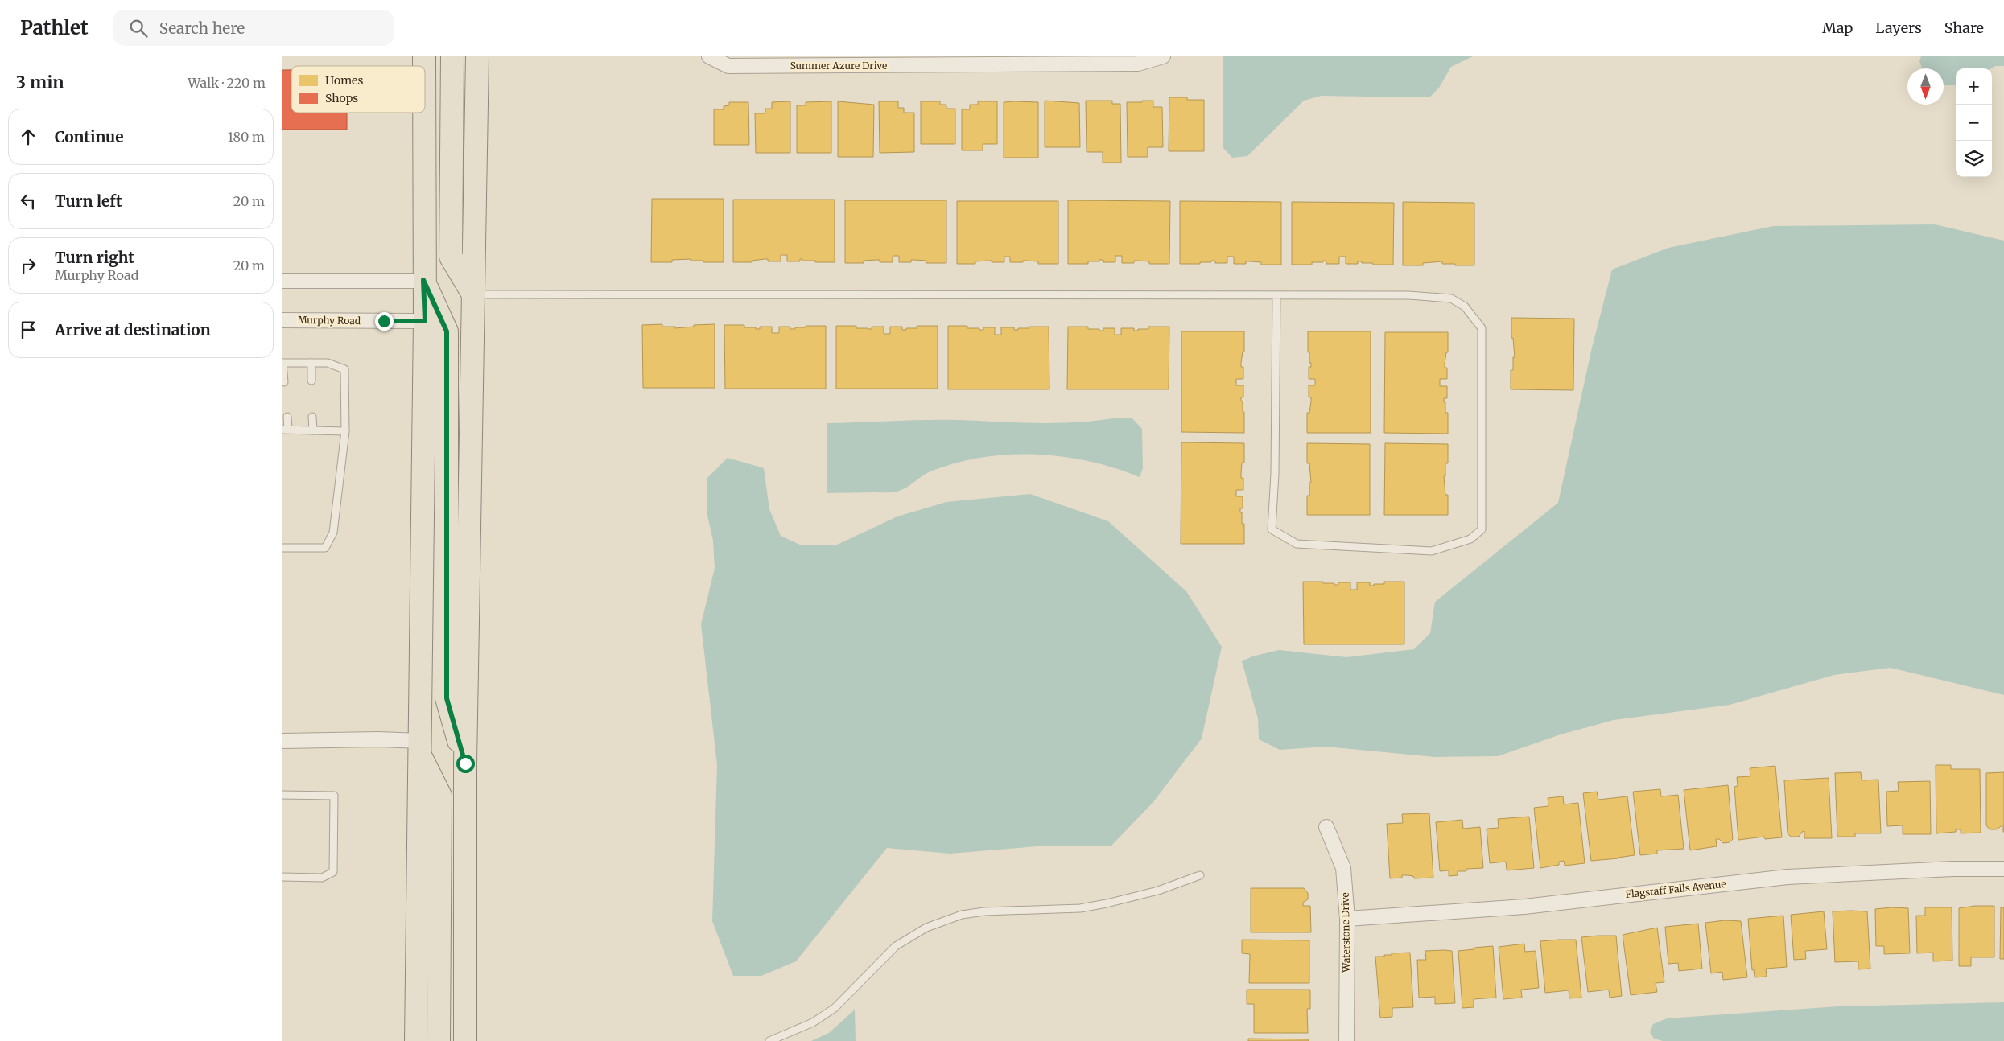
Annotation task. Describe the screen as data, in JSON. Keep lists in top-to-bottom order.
{
  "streets": {
    "street": [
      "Summer Azure Drive",
      "Murphy Road",
      "Flagstaff Falls Avenue",
      "Waterstone Drive"
    ]
  },
  "crossings": [
    ["Flagstaff Falls Avenue", "Waterstone Drive"]
  ],
  "legend": ["Homes", "Shops"],
  "north": "bottom",
  "page": {
    "header": "Pathlet",
    "search": "Search here",
    "nav": ["Map", "Layers", "Share"],
    "heading": ["3 min", "Walk · 220 m"],
    "map_buttons": ["+", "−"],
    "list": [
      ["Continue", "180 m"],
      ["Turn left", "20 m"],
      ["Turn right", "Murphy Road", "20 m"],
      "Arrive at destination"
    ]
  }
}
